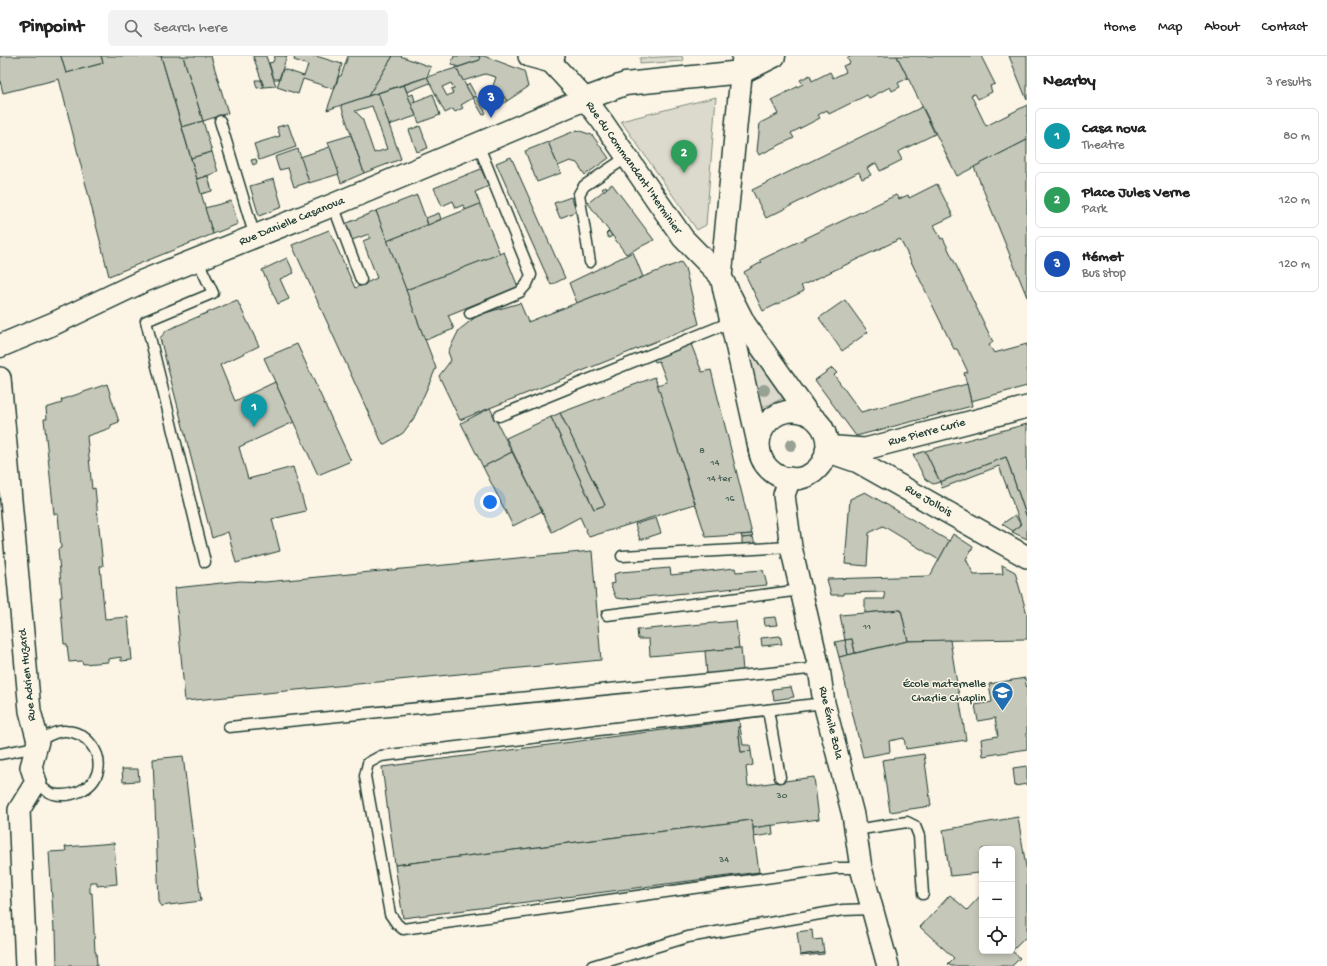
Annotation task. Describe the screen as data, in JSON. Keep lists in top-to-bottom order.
{
  "streets": {
    "main road": ["Rue Danielle Casanova"],
    "street": [
      "Rue du Commandant l'Herminier",
      "Rue Pierre Curie",
      "Rue Jollois",
      "Rue Adrien Huzard",
      "Rue Émile Zola"
    ]
  },
  "crossings": [
    ["Rue du Commandant l'Herminier", "Rue Danielle Casanova"],
    ["Rue Pierre Curie", "Rue Jollois"],
    ["Rue Pierre Curie", "Rue Émile Zola"],
    ["Rue Jollois", "Rue Émile Zola"]
  ],
  "places": {
    "school or university": ["École maternelle Charlie Chaplin"]
  },
  "house_numbers": [
    "8",
    "14",
    "14 ter",
    "16",
    "11",
    "30",
    "34"
  ],
  "page": {
    "header": "Pinpoint",
    "search": "Search here",
    "nav": [
      "Home",
      "Map",
      "About",
      "Contact"
    ],
    "heading": ["Nearby", "3 results"],
    "pins": ["3", "2", "1"],
    "list": [
      {
        "mark": "1",
        "name": "Casa nova",
        "note": "Theatre",
        "value": "80 m"
      },
      {
        "mark": "2",
        "name": "Place Jules Verne",
        "note": "Park",
        "value": "120 m"
      },
      {
        "mark": "3",
        "name": "Hémet",
        "note": "Bus stop",
        "value": "120 m"
      }
    ],
    "map_buttons": ["+", "−"]
  }
}
